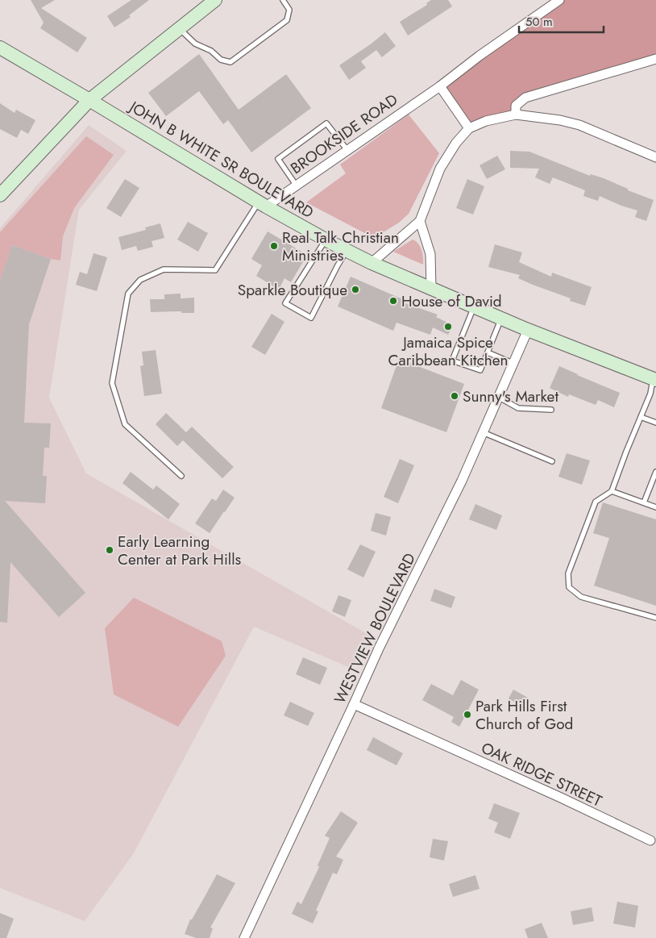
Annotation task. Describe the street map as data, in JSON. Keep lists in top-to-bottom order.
{
  "streets": {
    "main road": ["JOHN B WHITE SR BOULEVARD"],
    "street": ["BROOKSIDE ROAD", "WESTVIEW BOULEVARD", "OAK RIDGE STREET"]
  },
  "crossings": [
    ["BROOKSIDE ROAD", "JOHN B WHITE SR BOULEVARD"],
    ["JOHN B WHITE SR BOULEVARD", "WESTVIEW BOULEVARD"],
    ["WESTVIEW BOULEVARD", "OAK RIDGE STREET"]
  ],
  "places": [
    "Real Talk Christian Ministries",
    "Sparkle Boutique",
    "House of David",
    "Jamaica Spice Caribbean Kitchen",
    "Sunny's Market",
    "Early Learning Center at Park Hills",
    "Park Hills First Church of God"
  ],
  "scale_bar": "50 m"
}
